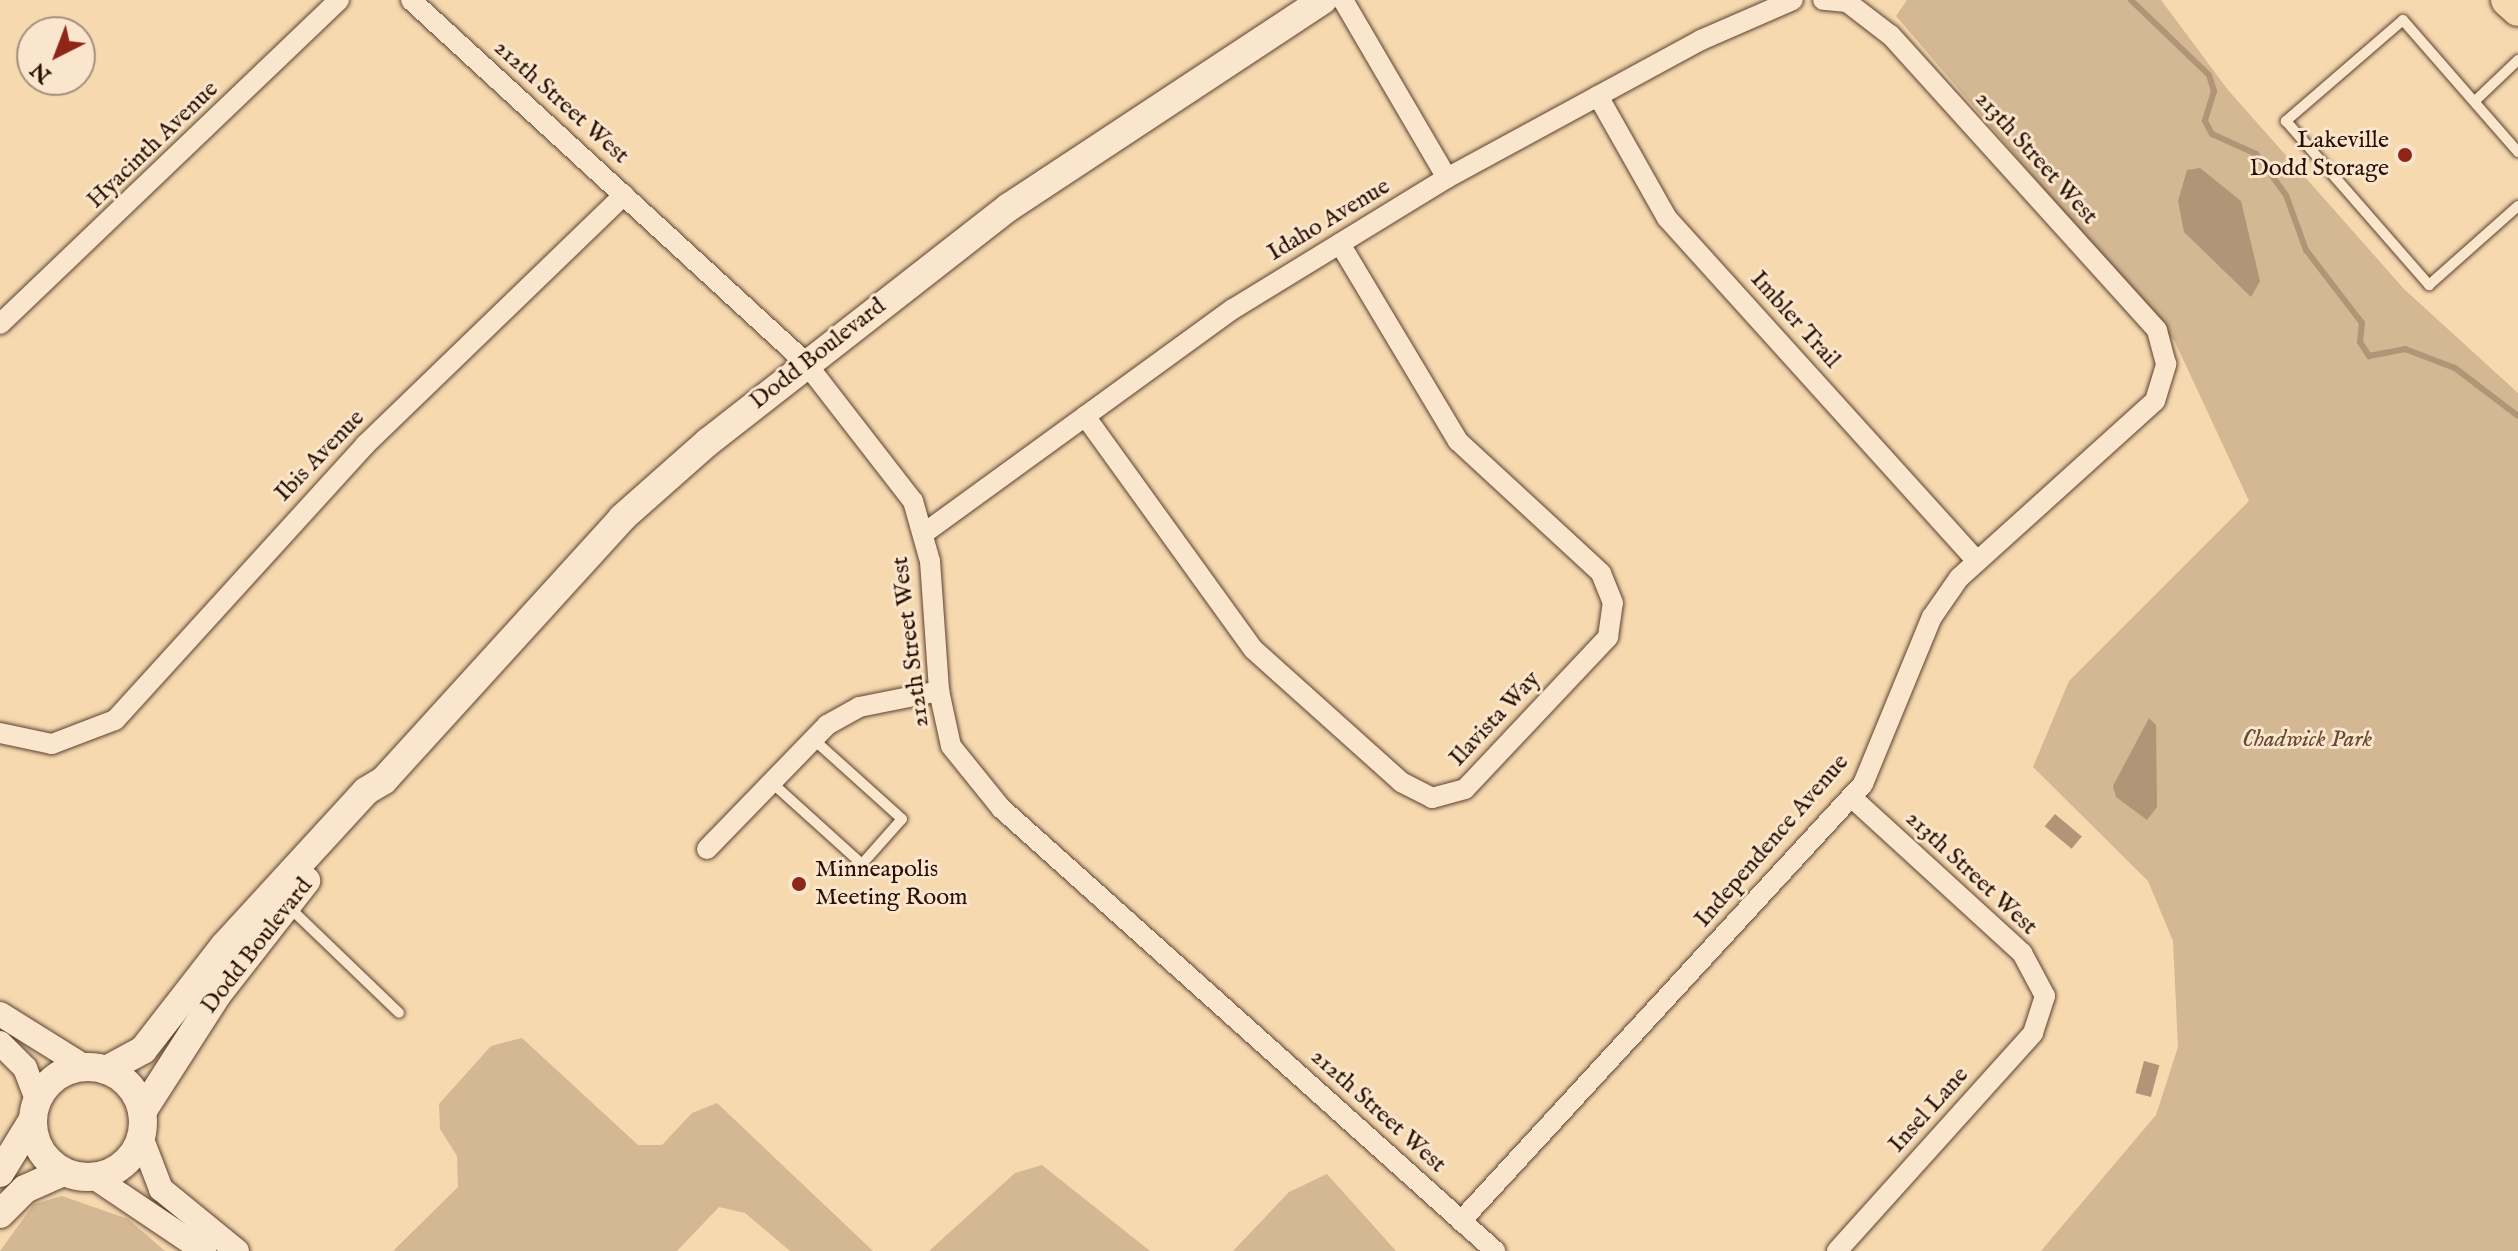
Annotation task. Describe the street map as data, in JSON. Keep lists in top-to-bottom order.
{
  "streets": {
    "main road": ["Dodd Boulevard"],
    "street": [
      "212th Street West",
      "Hyacinth Avenue",
      "213th Street West",
      "Idaho Avenue",
      "Imbler Trail",
      "Ibis Avenue",
      "Ilavista Way",
      "Independence Avenue",
      "Insel Lane"
    ]
  },
  "crossings": [
    ["212th Street West", "Idaho Avenue"],
    ["212th Street West", "Dodd Boulevard"],
    ["212th Street West", "Ibis Avenue"],
    ["212th Street West", "Independence Avenue"],
    ["213th Street West", "Independence Avenue"],
    ["213th Street West", "Insel Lane"],
    ["Idaho Avenue", "Imbler Trail"],
    ["Idaho Avenue", "Ilavista Way"],
    ["Imbler Trail", "Independence Avenue"]
  ],
  "parks": ["Chadwick Park"],
  "places": ["Lakeville Dodd Storage", "Minneapolis Meeting Room"],
  "north": "bottom left"
}
